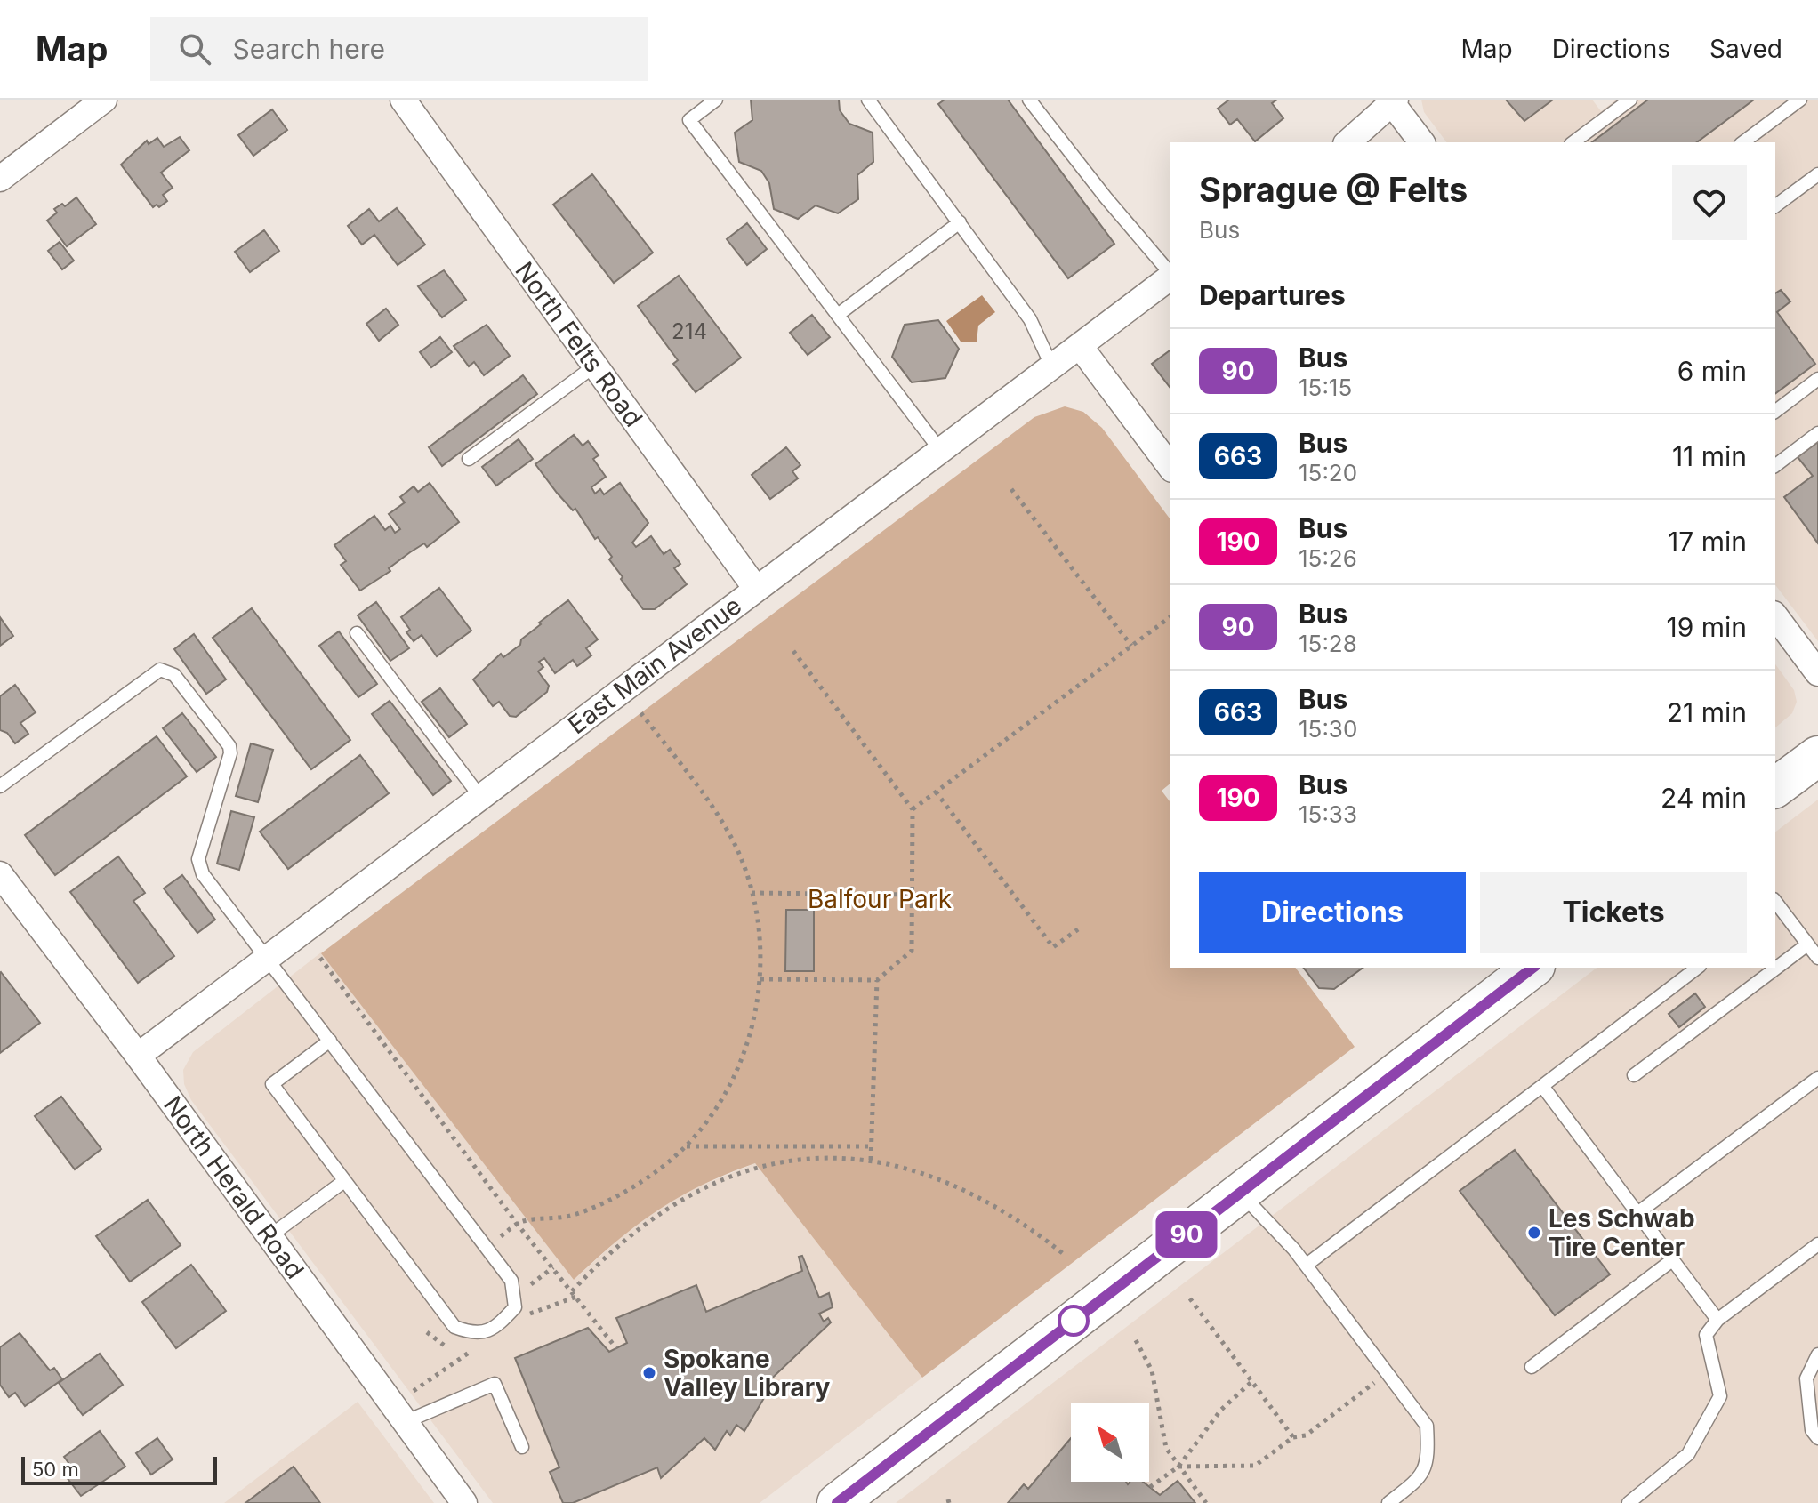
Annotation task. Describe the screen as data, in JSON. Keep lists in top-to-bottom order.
{
  "streets": {
    "street": ["North Felts Road", "East Main Avenue", "North Herald Road"]
  },
  "crossings": [
    ["North Felts Road", "East Main Avenue"],
    ["East Main Avenue", "North Herald Road"]
  ],
  "parks": ["Balfour Park"],
  "places": ["Les Schwab Tire Center", "Spokane Valley Library"],
  "lines": ["bus line 90"],
  "house_numbers": ["214"],
  "scale_bar": "50 m",
  "north": "top left",
  "page": {
    "header": "Map",
    "search": "Search here",
    "nav": ["Map", "Directions", "Saved"],
    "on_map": "90",
    "heading": [
      ["Sprague @ Felts", "Bus"],
      "Departures"
    ],
    "list": [
      {
        "mark": "90",
        "name": "Bus",
        "note": "15:15",
        "value": "6 min"
      },
      {
        "mark": "663",
        "name": "Bus",
        "note": "15:20",
        "value": "11 min"
      },
      {
        "mark": "190",
        "name": "Bus",
        "note": "15:26",
        "value": "17 min"
      },
      {
        "mark": "90",
        "name": "Bus",
        "note": "15:28",
        "value": "19 min"
      },
      {
        "mark": "663",
        "name": "Bus",
        "note": "15:30",
        "value": "21 min"
      },
      {
        "mark": "190",
        "name": "Bus",
        "note": "15:33",
        "value": "24 min"
      }
    ],
    "buttons": ["Directions", "Tickets"],
    "scale": "50 m"
  }
}
